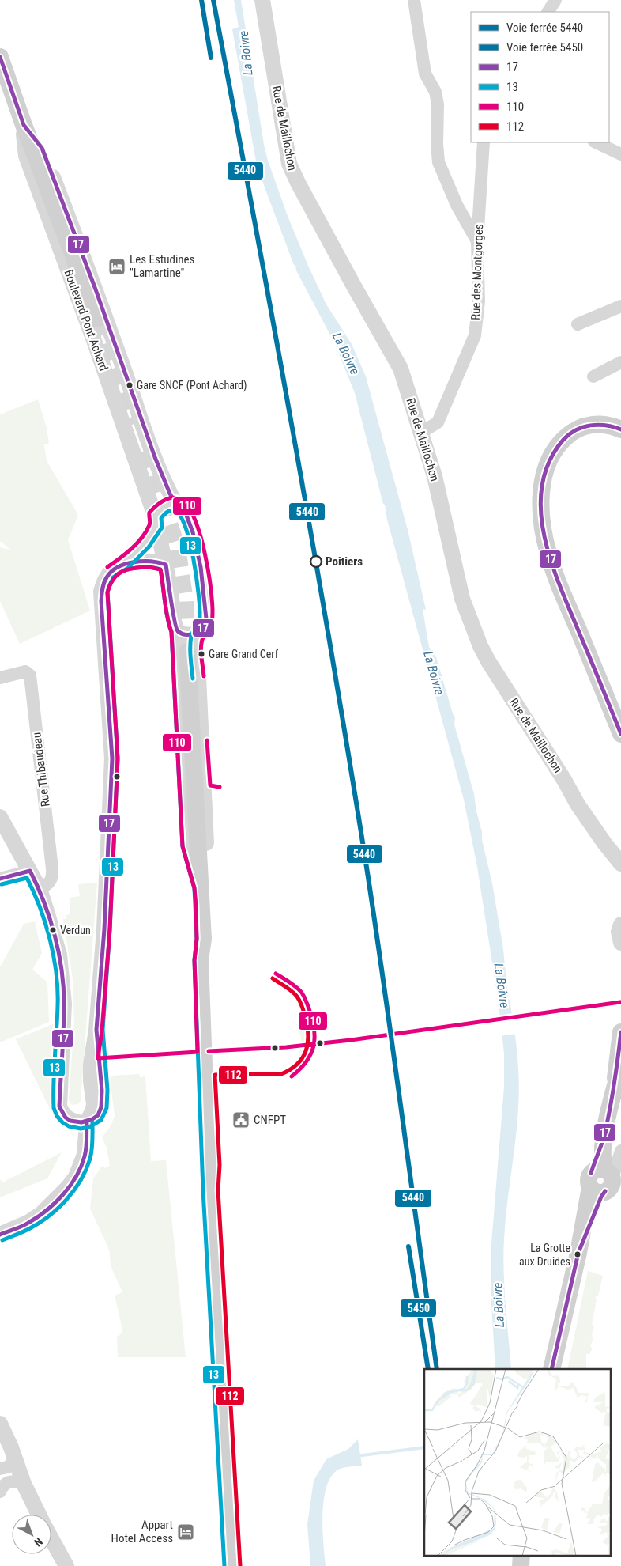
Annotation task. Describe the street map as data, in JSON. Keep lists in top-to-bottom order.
{
  "streets": {
    "main road": ["Boulevard Pont Achard"],
    "street": ["Rue de Maillochon", "Rue des Montgorges", "Rue Thibaudeau"]
  },
  "crossings": [
    ["Rue de Maillochon", "Rue des Montgorges"]
  ],
  "water": ["La Boivre"],
  "places": {
    "hotel": ["Les Estudines \"Lamartine\"", "Appart Hotel Access"],
    "other": [
      "Gare SNCF (Pont Achard)",
      "Poitiers",
      "Gare Grand Cerf",
      "Verdun",
      "La Grotte aux Druides"
    ],
    "public building": ["CNFPT"]
  },
  "lines": [
    "rail line 5440",
    "rail line 5450",
    "transit line 17",
    "transit line 110",
    "transit line 13",
    "transit line 112"
  ],
  "legend": [
    "Voie ferrée 5440",
    "Voie ferrée 5450",
    "17",
    "13",
    "110",
    "112"
  ],
  "north": "bottom right"
}
